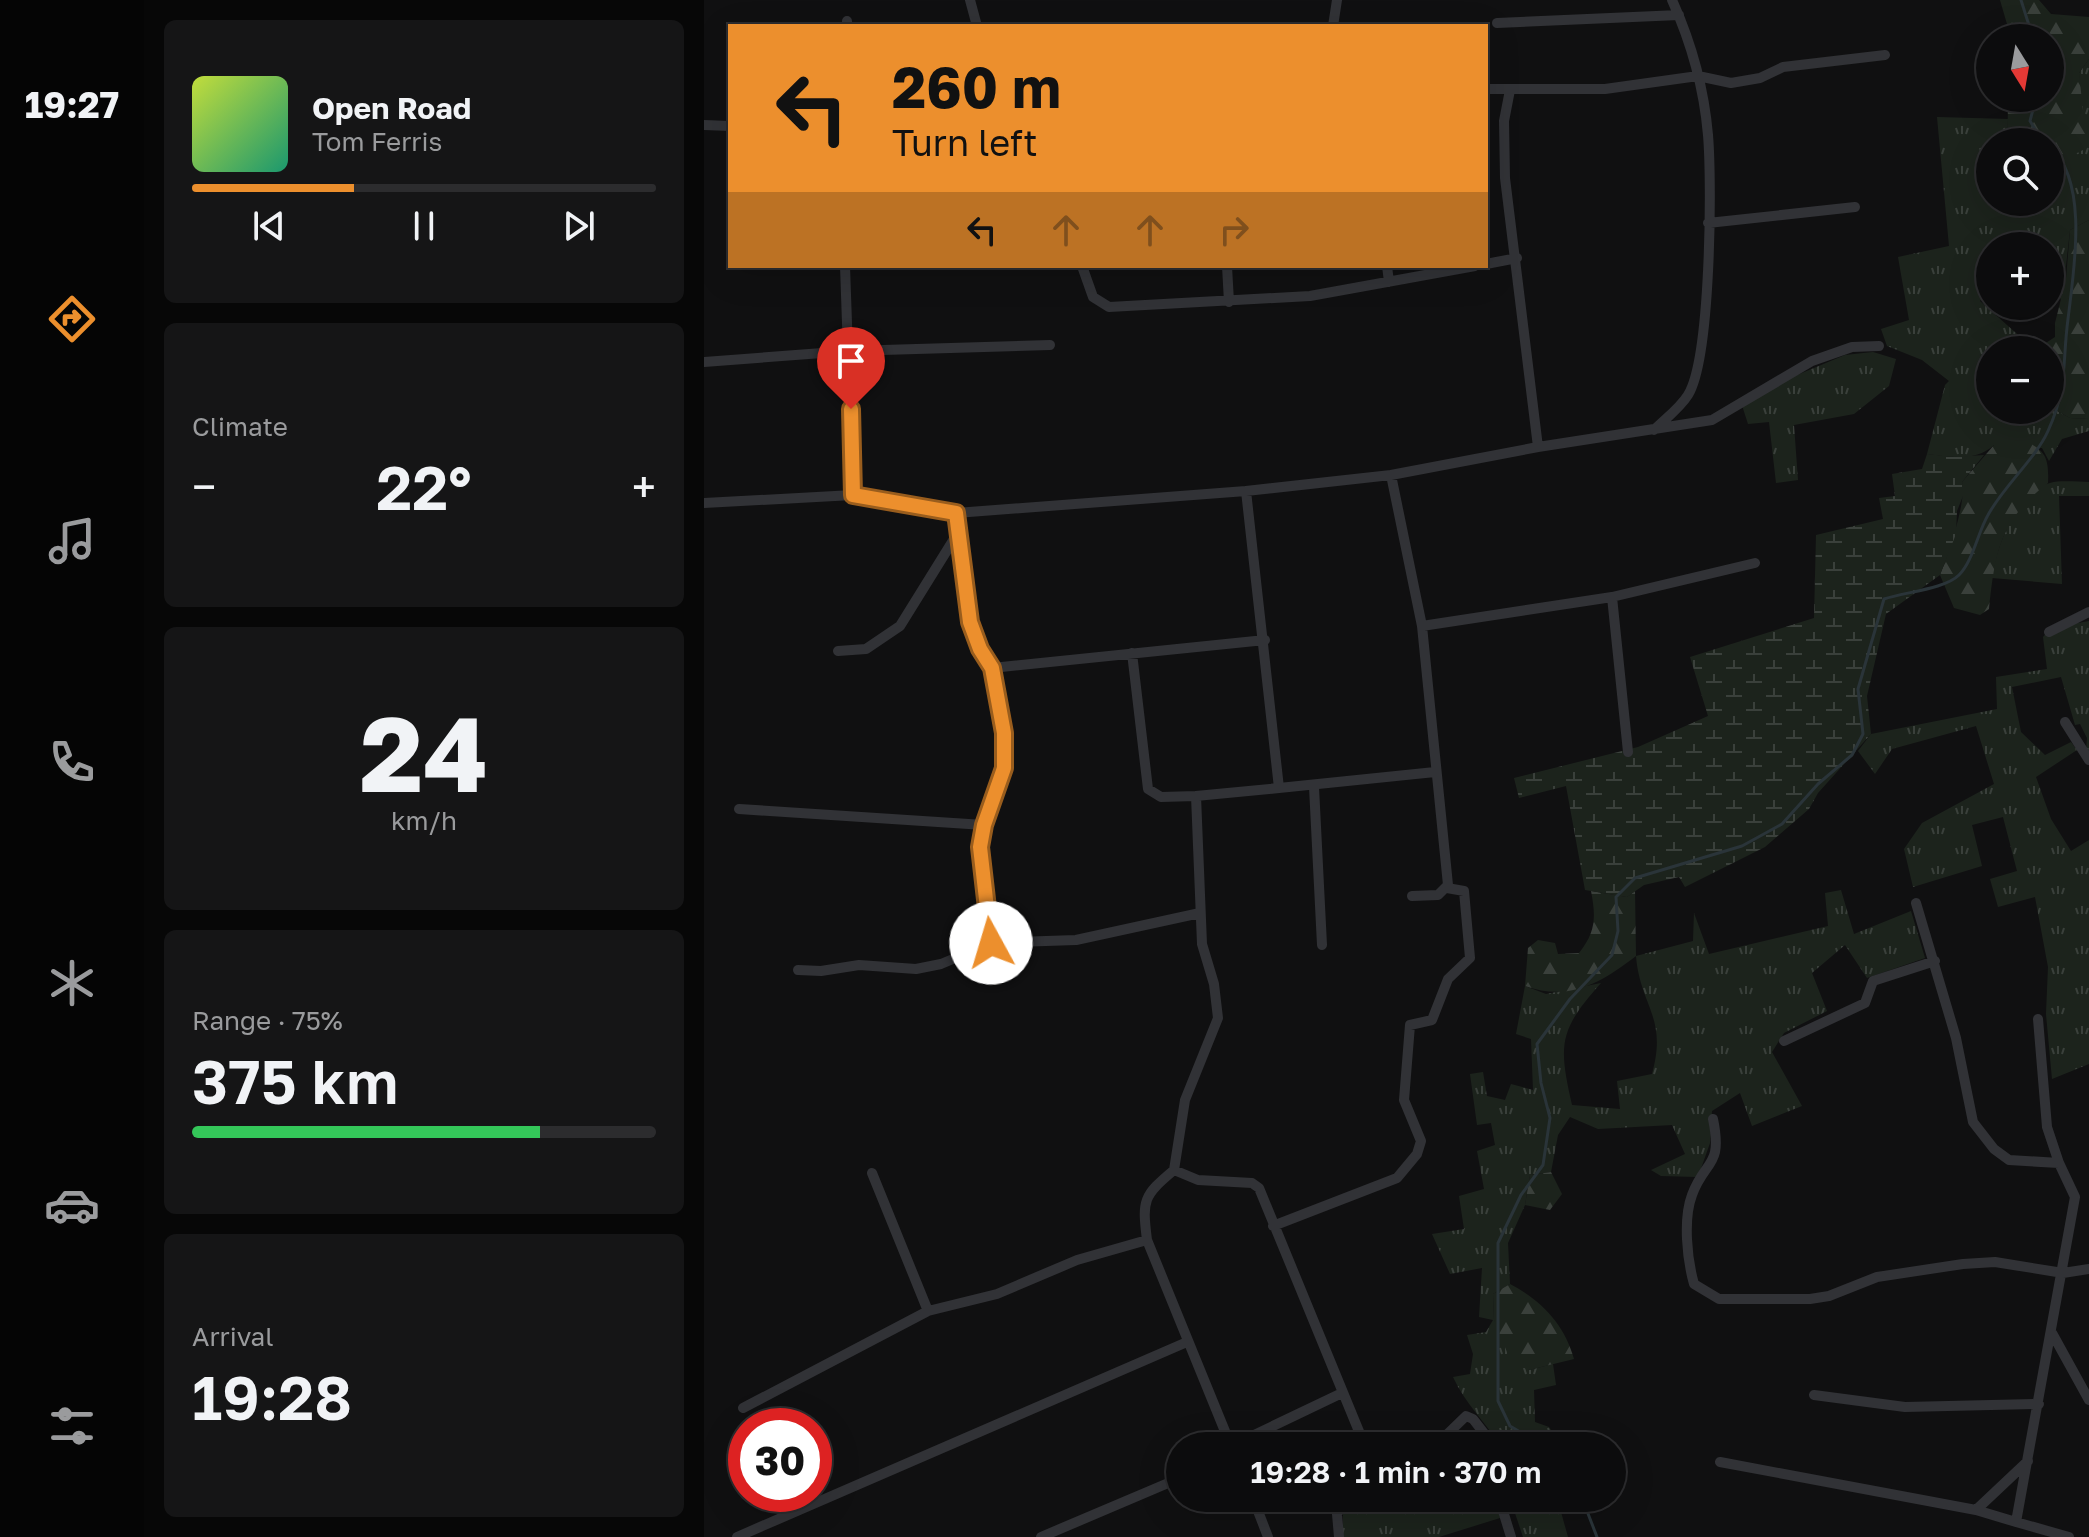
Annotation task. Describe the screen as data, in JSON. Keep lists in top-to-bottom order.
{
  "north": "bottom",
  "page": {
    "tabs": "19:27",
    "map_buttons": ["+", "−"],
    "turn": ["260 m", "Turn left"],
    "song": ["Open Road", "Tom Ferris"],
    "tile": [
      "Climate",
      ["24", "km/h"],
      ["Range · 75%", "375 km"],
      ["Arrival", "19:28"]
    ],
    "heat": ["−", "22°", "+"],
    "limit": "30",
    "trip": "19:28 · 1 min · 370 m"
  }
}
